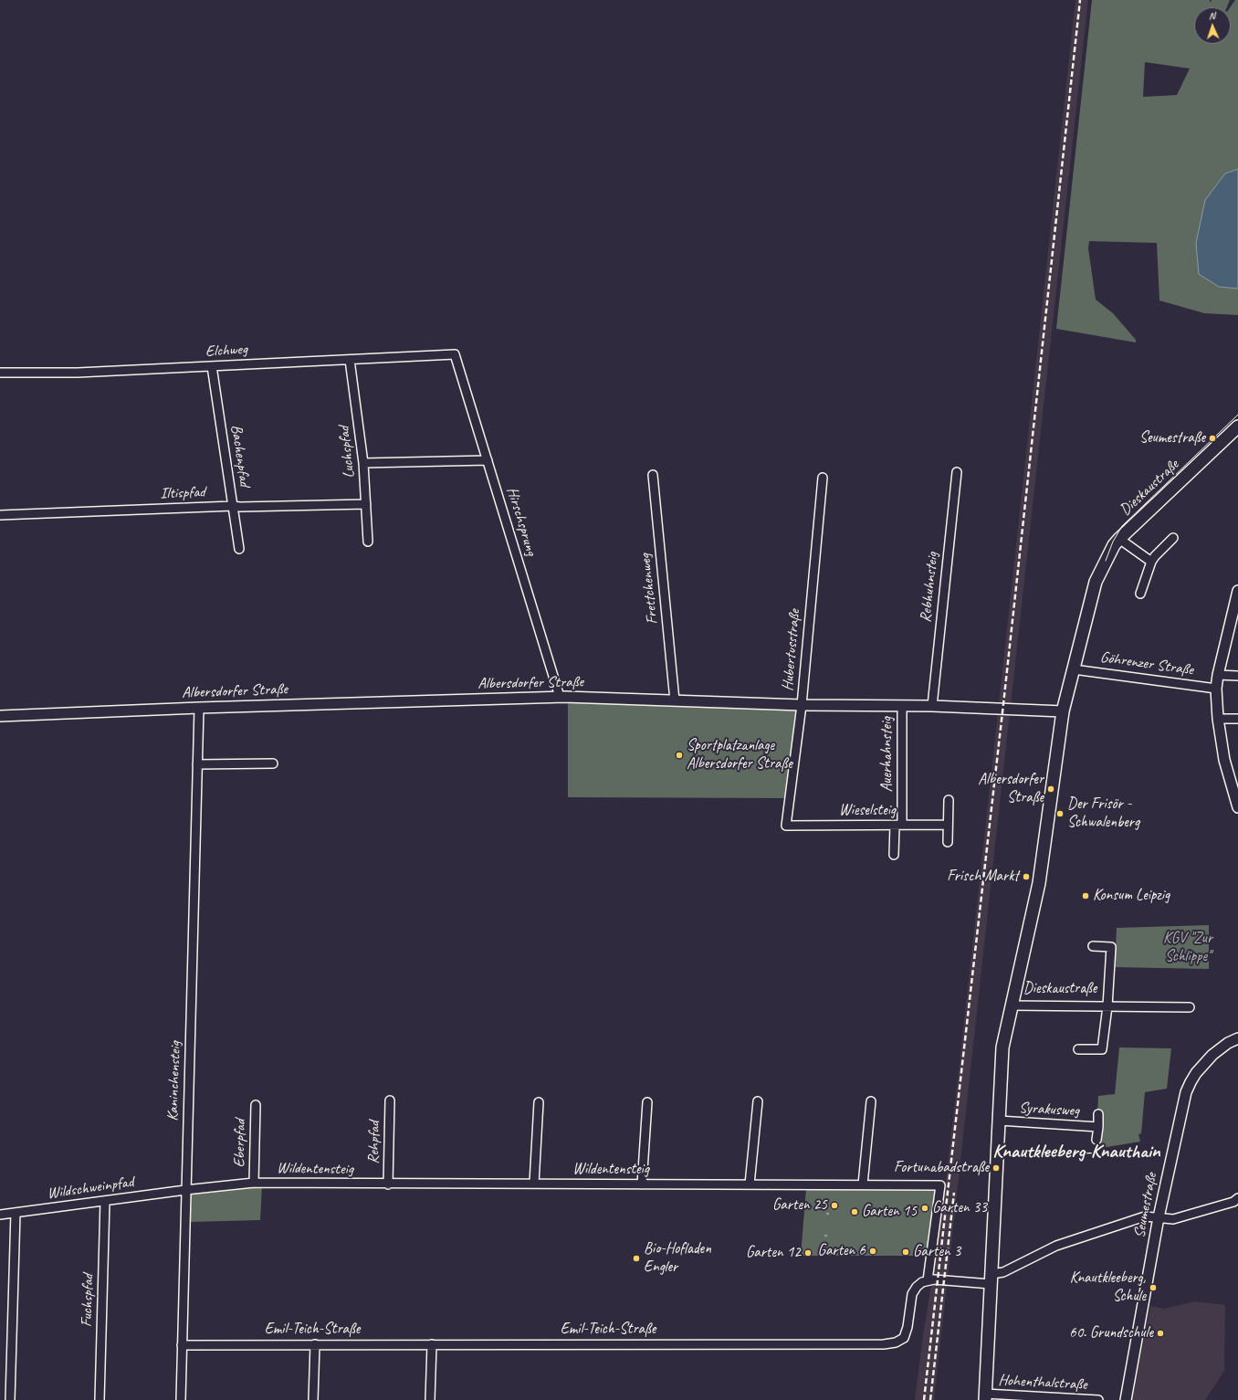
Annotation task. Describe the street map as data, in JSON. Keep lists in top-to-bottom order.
{
  "streets": {
    "main road": ["Dieskaustraße"],
    "street": [
      "Elchweg",
      "Luchspfad",
      "Bachenpfad",
      "Iltispfad",
      "Hirschsprung",
      "Rebhuhnsteig",
      "Frettchenweg",
      "Hubertusstraße",
      "Göhrenzer Straße",
      "Albersdorfer Straße",
      "Auerhahnsteig",
      "Wieselsteig",
      "Kaninchensteig",
      "Syrakusweg",
      "Rehpfad",
      "Eberpfad",
      "Wildentensteig",
      "Wildschweinpfad",
      "Seumestraße",
      "Fuchspfad",
      "Emil-Teich-Straße",
      "Hohenthalstraße"
    ]
  },
  "crossings": [
    ["Elchweg", "Luchspfad"],
    ["Elchweg", "Bachenpfad"],
    ["Elchweg", "Hirschsprung"],
    ["Luchspfad", "Iltispfad"],
    ["Bachenpfad", "Iltispfad"],
    ["Dieskaustraße", "Göhrenzer Straße"],
    ["Dieskaustraße", "Albersdorfer Straße"],
    ["Dieskaustraße", "Syrakusweg"],
    ["Dieskaustraße", "Hohenthalstraße"],
    ["Hirschsprung", "Albersdorfer Straße"],
    ["Rebhuhnsteig", "Albersdorfer Straße"],
    ["Frettchenweg", "Albersdorfer Straße"],
    ["Hubertusstraße", "Albersdorfer Straße"],
    ["Hubertusstraße", "Wieselsteig"],
    ["Albersdorfer Straße", "Auerhahnsteig"],
    ["Albersdorfer Straße", "Kaninchensteig"],
    ["Auerhahnsteig", "Wieselsteig"],
    ["Kaninchensteig", "Wildentensteig"],
    ["Kaninchensteig", "Wildschweinpfad"],
    ["Kaninchensteig", "Emil-Teich-Straße"],
    ["Rehpfad", "Wildentensteig"],
    ["Eberpfad", "Wildentensteig"],
    ["Wildentensteig", "Wildschweinpfad"],
    ["Wildentensteig", "Emil-Teich-Straße"],
    ["Wildschweinpfad", "Fuchspfad"]
  ],
  "districts": ["Knautkleeberg-Knauthain"],
  "parks": ["KGV \"Zur Schlippe\""],
  "places": [
    "Seumestraße",
    "Sportplatzanlage Albersdorfer Straße",
    "Albersdorfer Straße",
    "Der Frisör - Schwalenberg",
    "Frisch Markt",
    "Konsum Leipzig",
    "Fortunabadstraße",
    "Garten 25",
    "Garten 33",
    "Garten 15",
    "Garten 6",
    "Garten 3",
    "Garten 12",
    "Bio-Hofladen Engler",
    "Knautkleeberg, Schule",
    "60. Grundschule"
  ],
  "north": "top"
}
